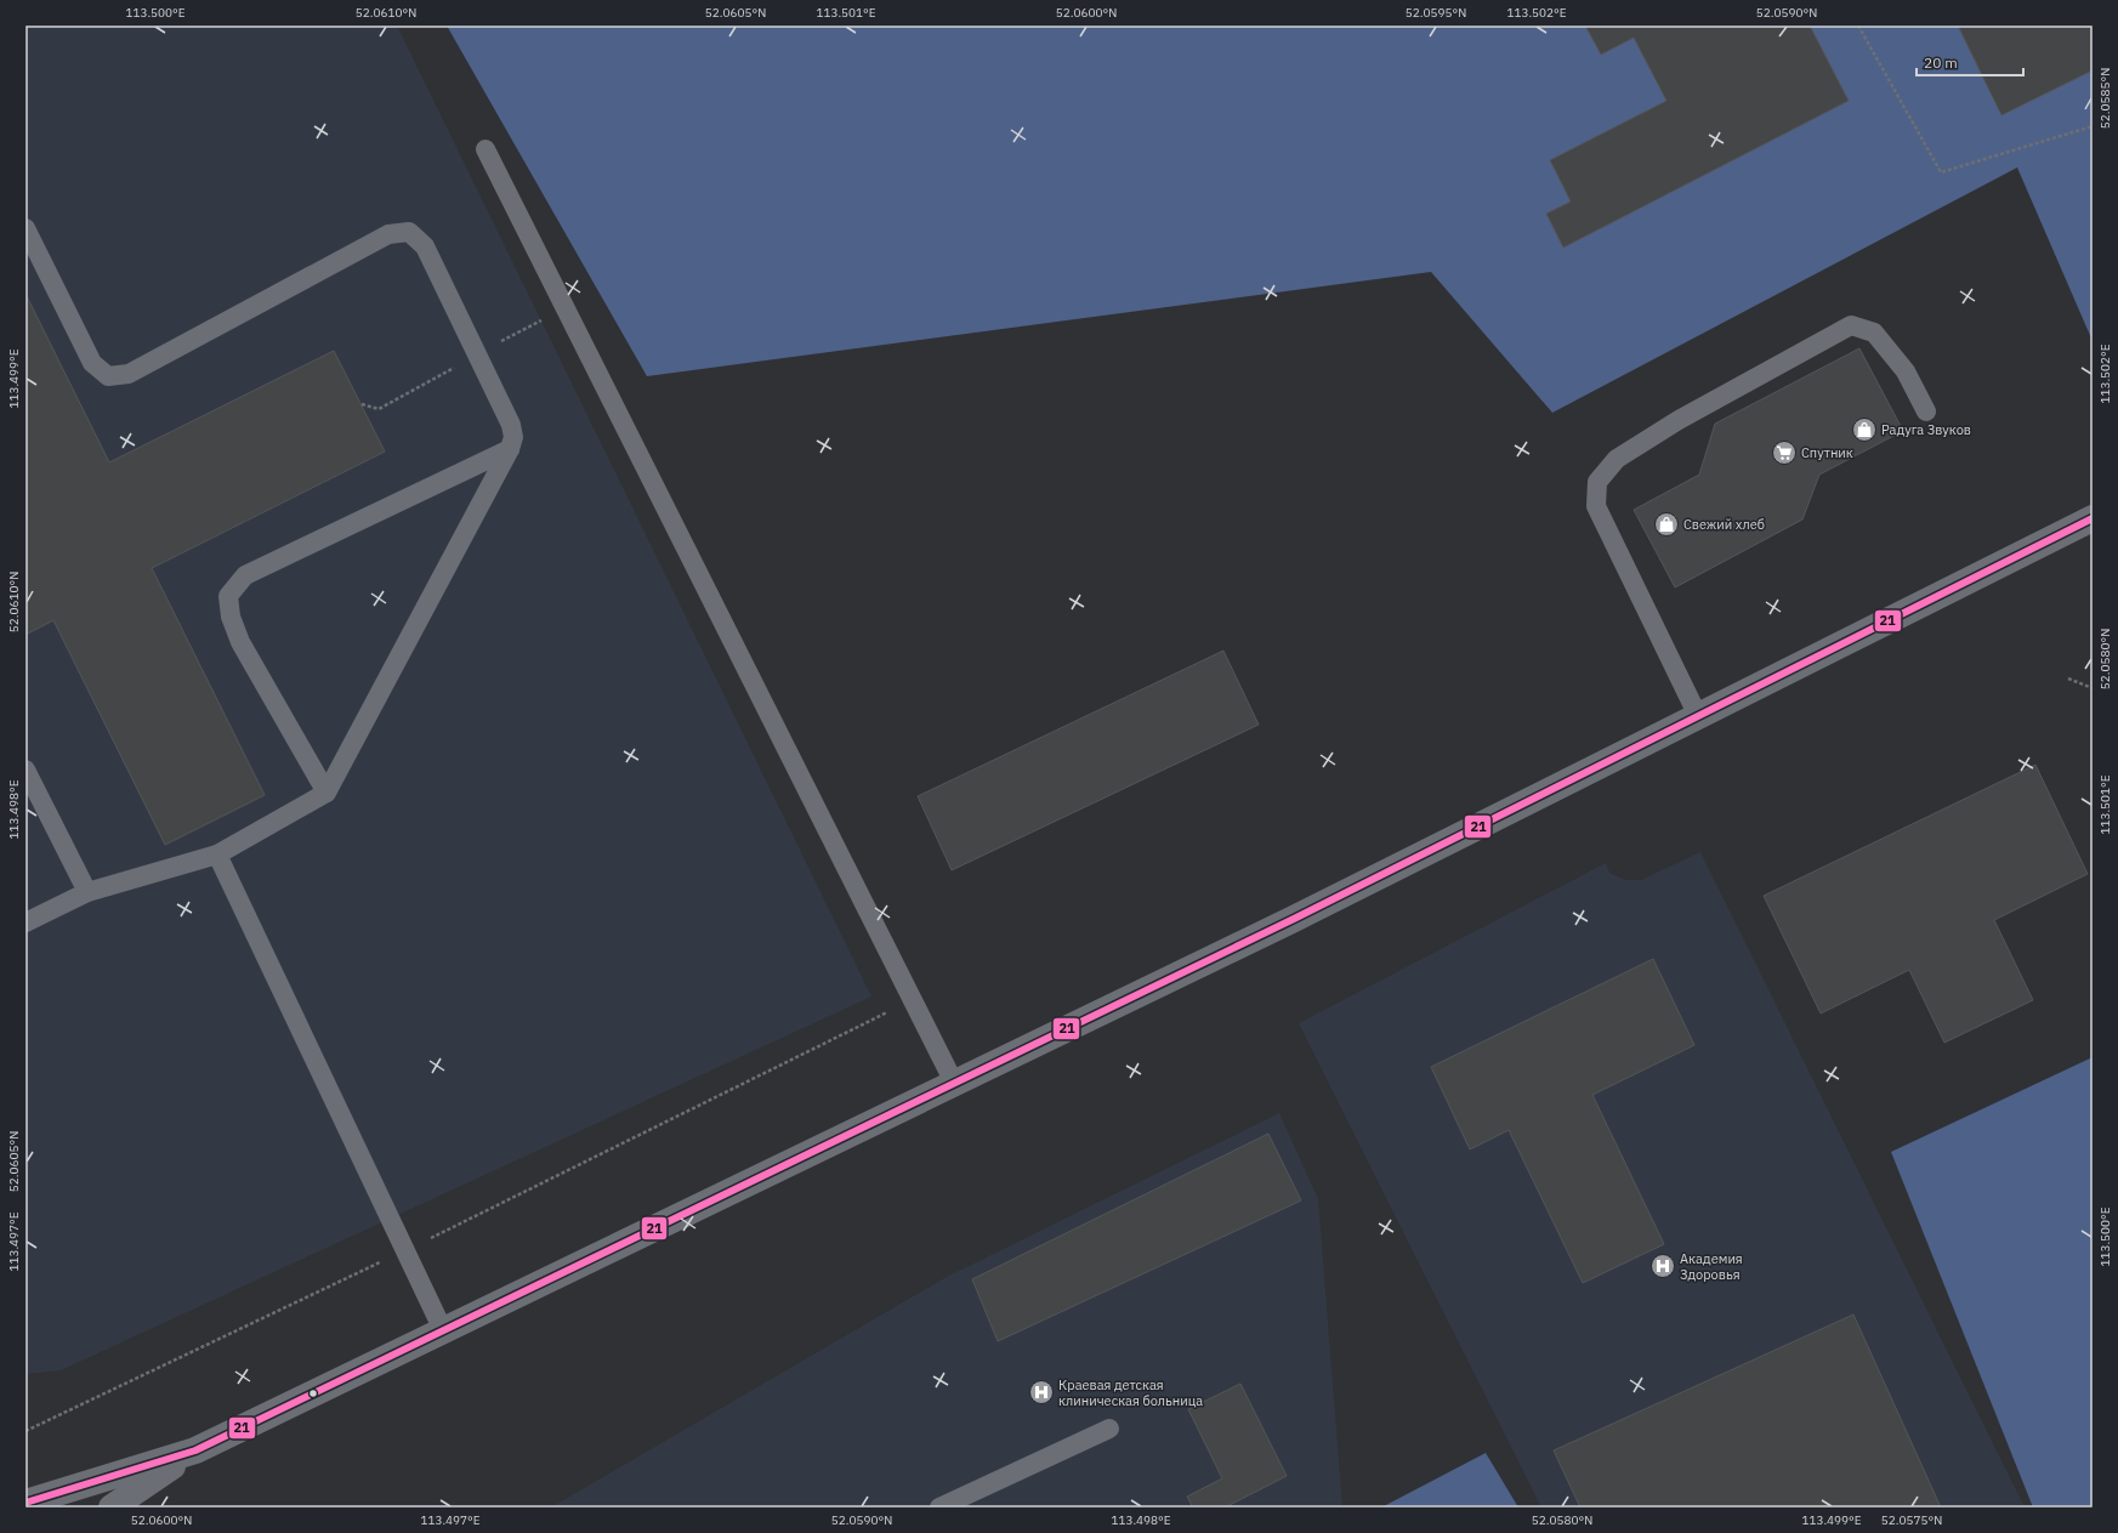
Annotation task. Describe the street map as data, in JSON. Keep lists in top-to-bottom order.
{
  "places": {
    "shop": ["Радуга Звуков", "Свежий хлеб"],
    "supermarket": ["Спутник"],
    "hospital": ["Академия Здоровья", "Краевая детская клиническая больница"]
  },
  "lines": ["transit line 21"],
  "scale_bar": "20 m",
  "coordinates": [
    "113.500°E",
    "52.0610°N",
    "52.0605°N",
    "113.501°E",
    "52.0600°N",
    "52.0595°N",
    "113.502°E",
    "52.0590°N",
    "52.0585°N",
    "113.499°E",
    "52.0580°N",
    "113.498°E",
    "113.497°E",
    "52.0575°N"
  ]
}
